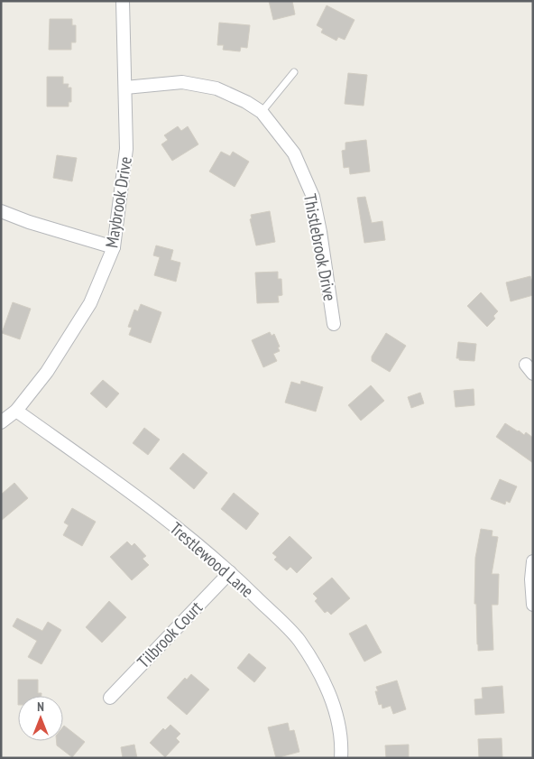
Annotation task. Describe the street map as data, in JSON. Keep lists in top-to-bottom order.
{
  "streets": {
    "street": [
      "Maybrook Drive",
      "Thistlebrook Drive",
      "Trestlewood Lane",
      "Tilbrook Court"
    ]
  },
  "crossings": [
    ["Maybrook Drive", "Thistlebrook Drive"],
    ["Maybrook Drive", "Trestlewood Lane"],
    ["Trestlewood Lane", "Tilbrook Court"]
  ],
  "north": "top"
}
